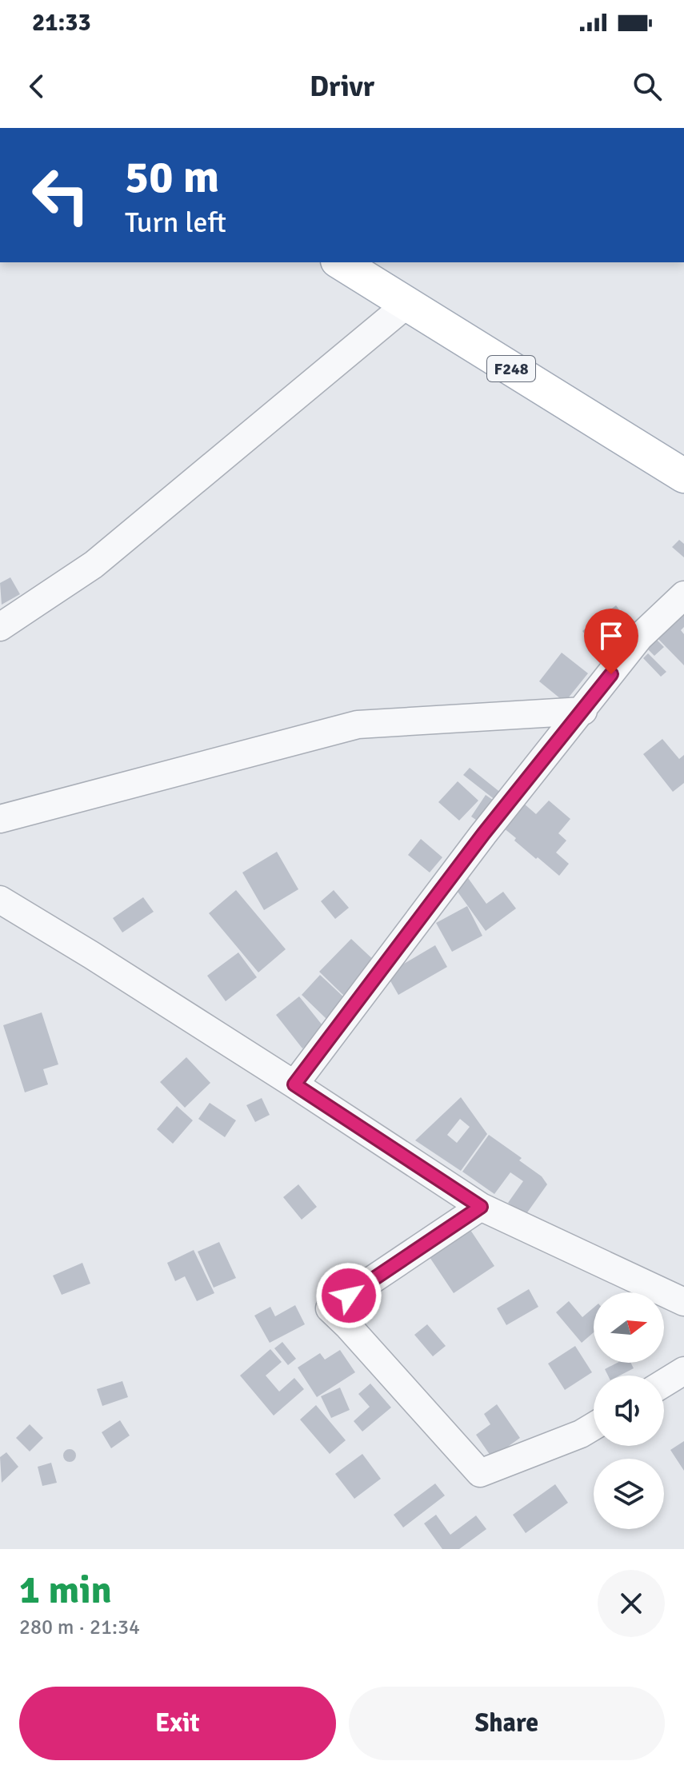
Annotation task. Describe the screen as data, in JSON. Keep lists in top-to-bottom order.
{
  "streets": {
    "main road": ["F248"]
  },
  "north": "right",
  "page": {
    "status": "21:33",
    "header": "Drivr",
    "turn": ["50 m", "Turn left"],
    "heading": ["1 min", "280 m · 21:34"],
    "buttons": ["Exit", "Share"]
  }
}
